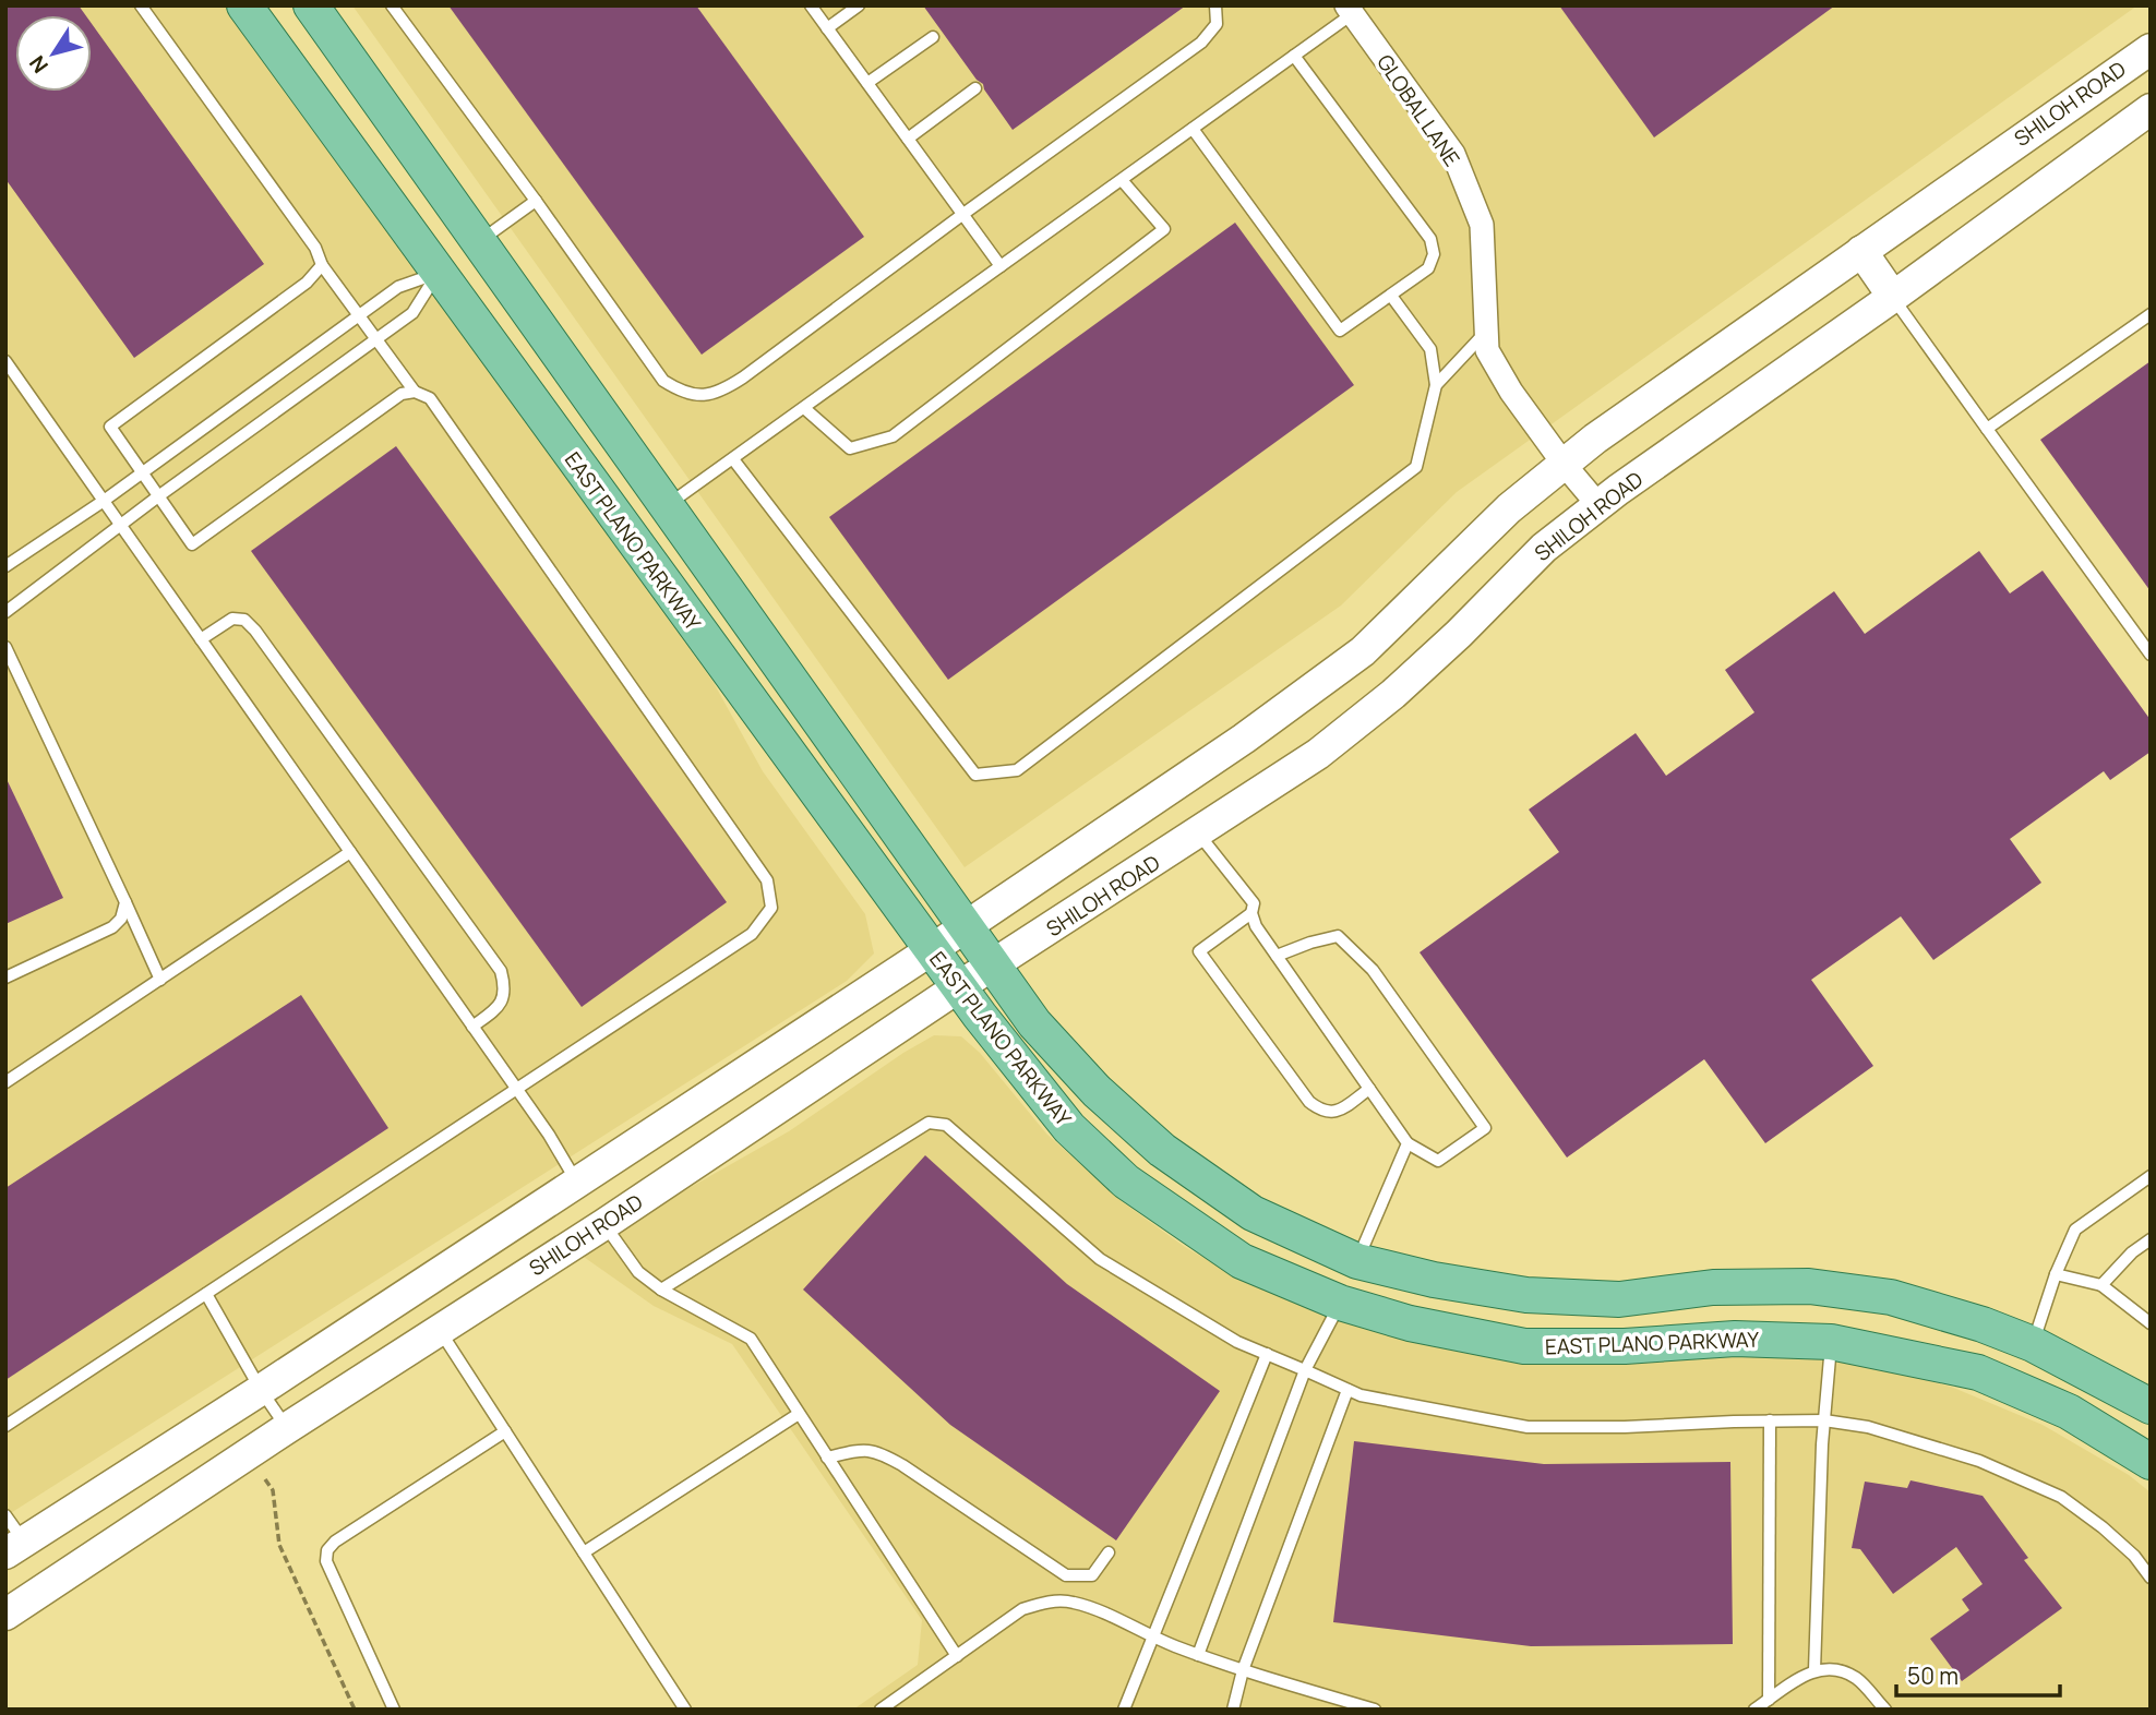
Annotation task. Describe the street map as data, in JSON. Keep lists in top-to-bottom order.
{
  "streets": {
    "main road": ["SHILOH ROAD", "EAST PLANO PARKWAY"],
    "street": ["GLOBAL LANE"]
  },
  "crossings": [
    ["SHILOH ROAD", "GLOBAL LANE"],
    ["SHILOH ROAD", "EAST PLANO PARKWAY"]
  ],
  "scale_bar": "50 m",
  "north": "bottom left"
}
